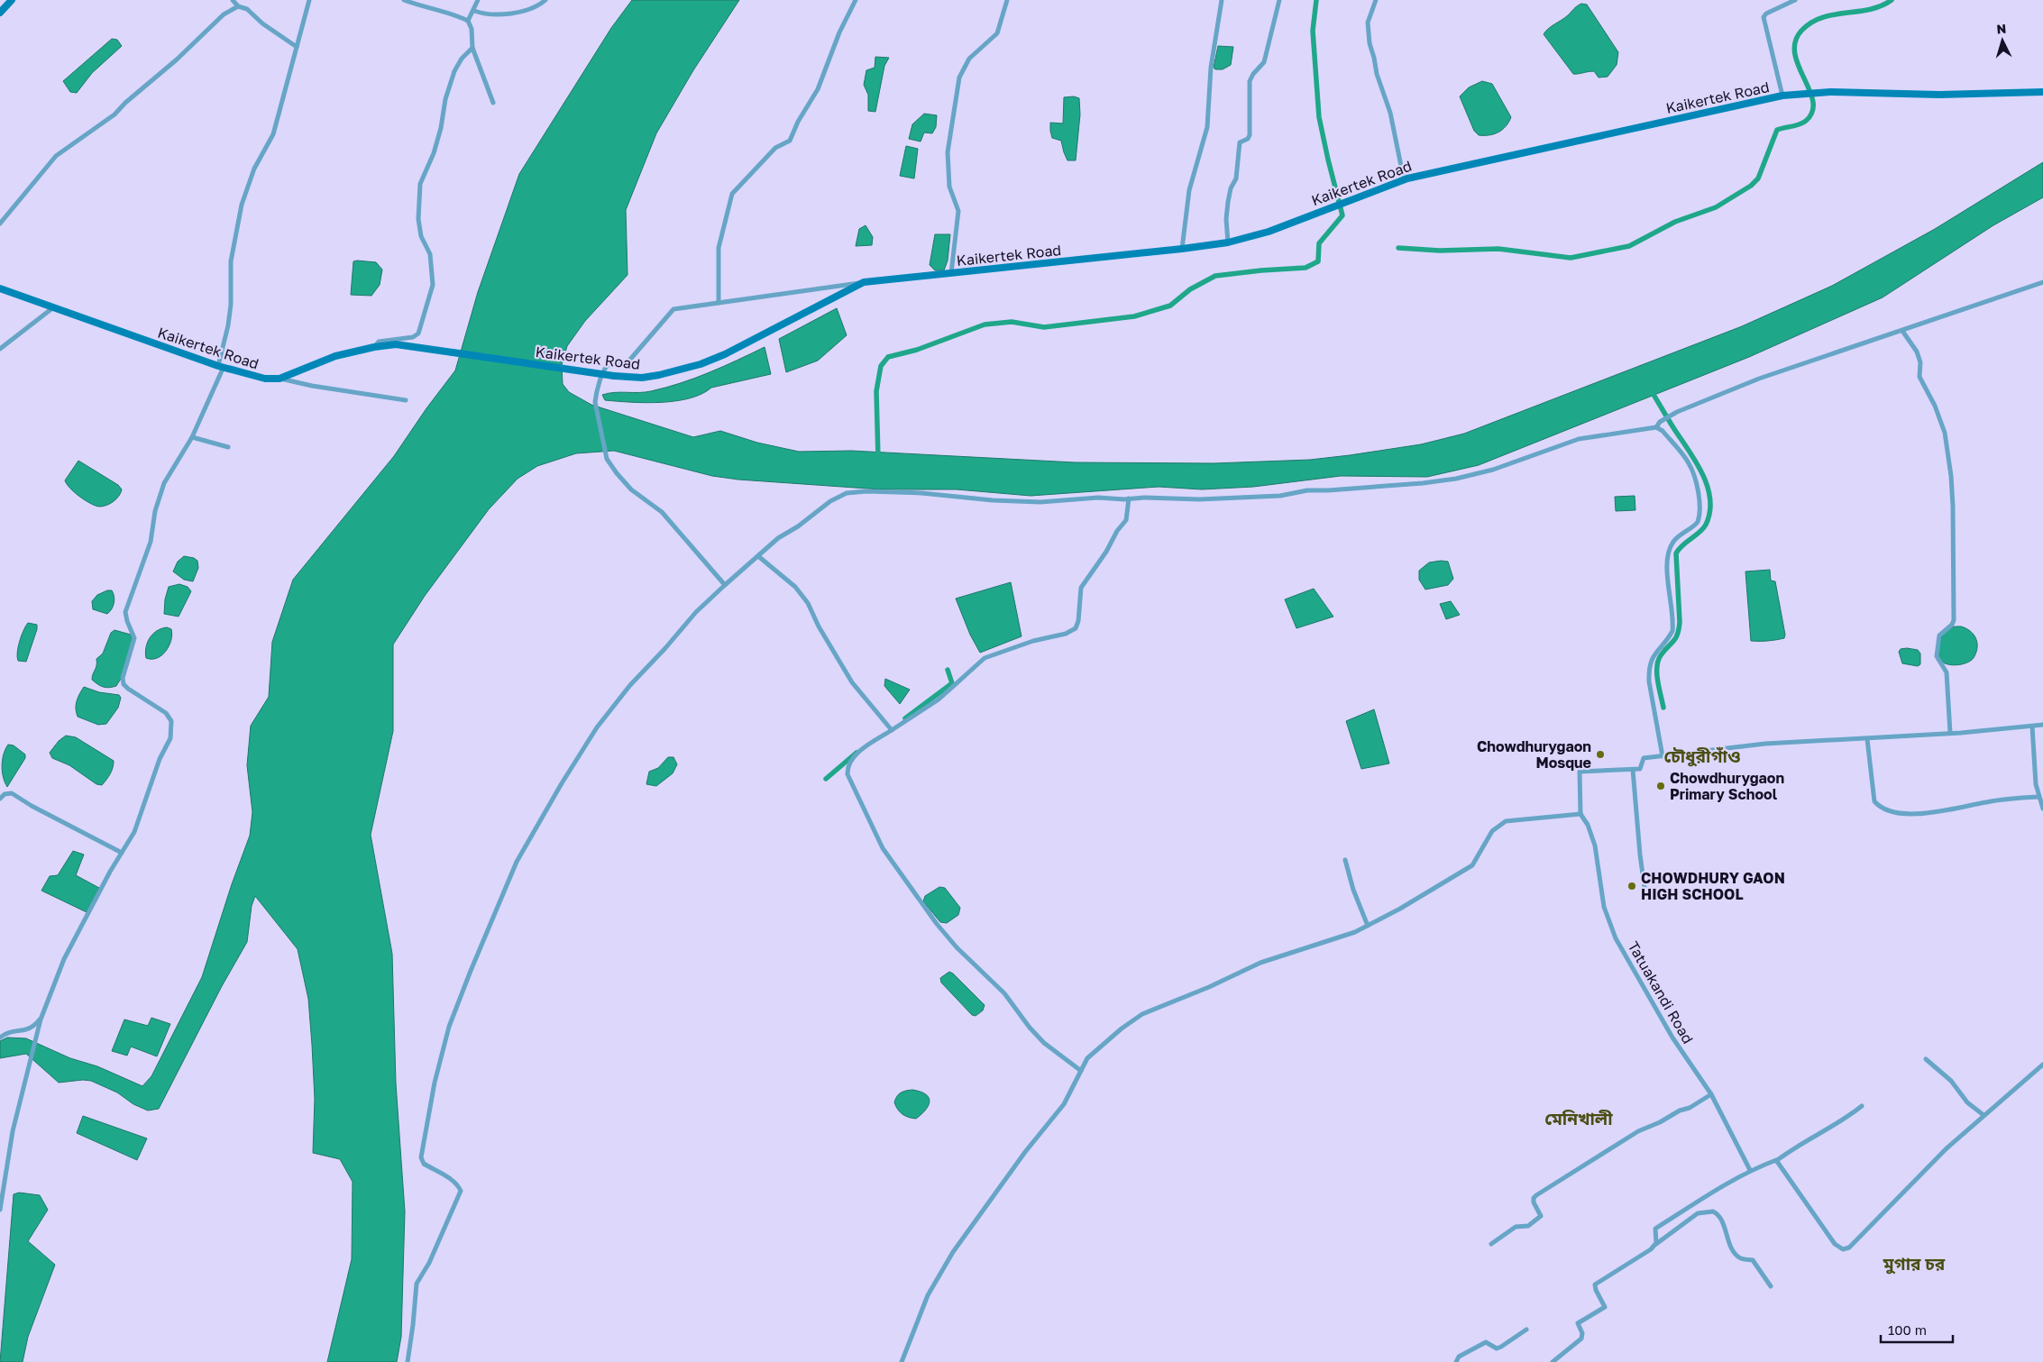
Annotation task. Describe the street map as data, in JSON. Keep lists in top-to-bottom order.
{
  "streets": {
    "main road": ["Kaikertek Road"],
    "street": ["Tatuakandi Road"]
  },
  "districts": ["চৌধুরীগাঁও", "মেনিখালী", "মুগার চর"],
  "places": ["Chowdhurygaon Mosque", "Chowdhurygaon Primary School", "CHOWDHURY GAON HIGH SCHOOL"],
  "scale_bar": "100 m",
  "north": "top"
}
